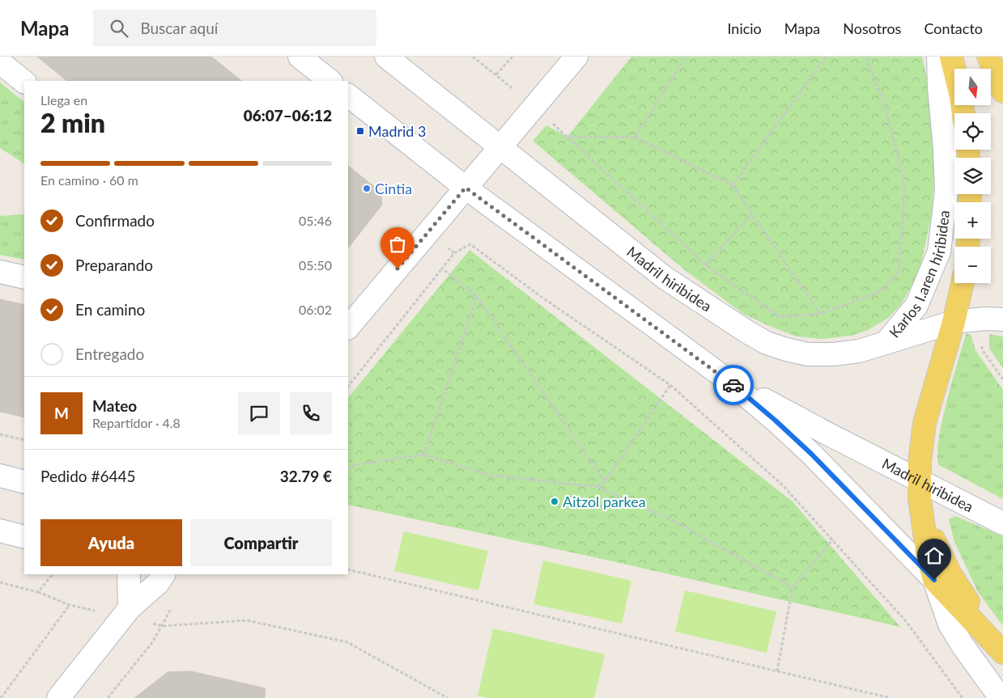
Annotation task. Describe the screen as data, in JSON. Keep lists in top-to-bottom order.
{
  "streets": {
    "main road": ["Karlos I.aren hiribidea", "Madril hiribidea"]
  },
  "crossings": [
    ["Karlos I.aren hiribidea", "Madril hiribidea"]
  ],
  "places": {
    "transit": ["Madrid 3"],
    "other": ["Cintia", "Aitzol parkea"]
  },
  "north": "bottom",
  "page": {
    "header": "Mapa",
    "search": "Buscar aquí",
    "nav": [
      "Inicio",
      "Mapa",
      "Nosotros",
      "Contacto"
    ],
    "map_buttons": ["+", "−"],
    "heading": ["2 min", "Llega en", "06:07–06:12"],
    "panel": [
      "Mateo",
      "Repartidor · 4.8",
      "Pedido #6445",
      "32.79 €"
    ],
    "bar": "En camino · 60 m",
    "list": [
      ["Confirmado", "05:46"],
      ["Preparando", "05:50"],
      ["En camino", "06:02"],
      "Entregado"
    ],
    "round": "M",
    "buttons": ["Ayuda", "Compartir"]
  }
}
